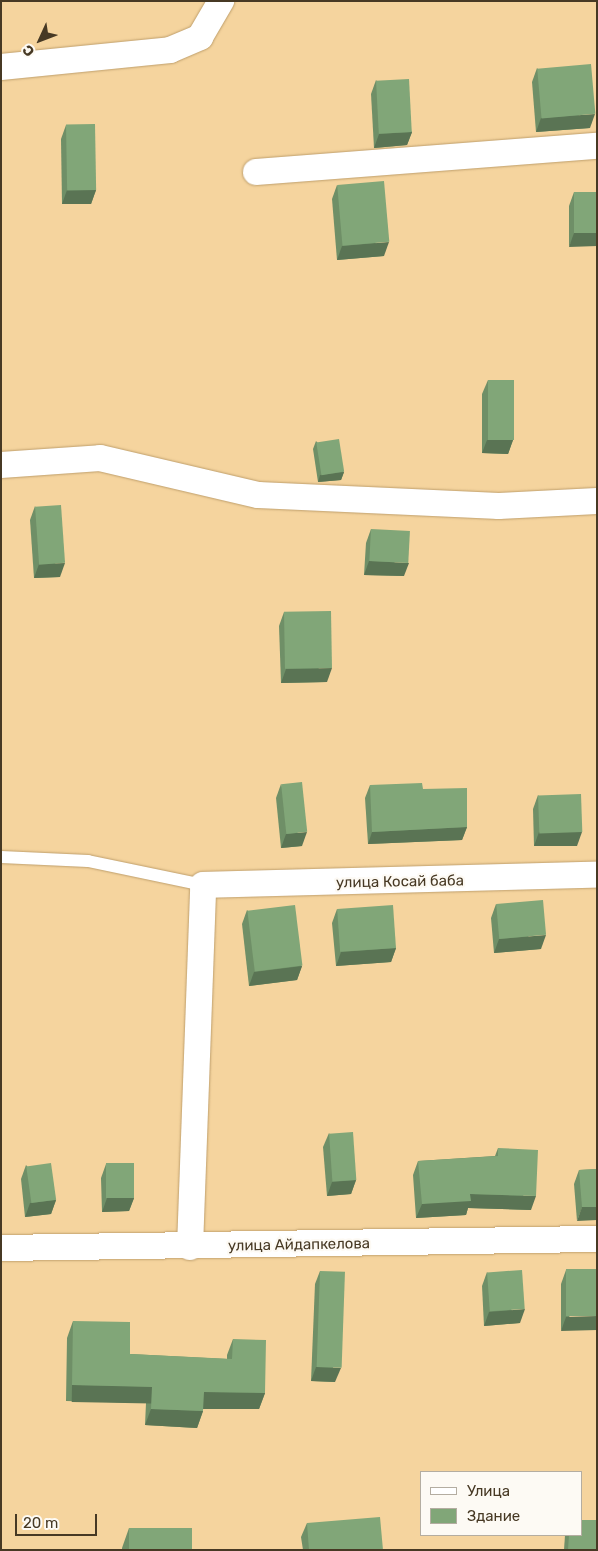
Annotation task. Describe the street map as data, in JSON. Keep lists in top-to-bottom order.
{
  "streets": {
    "street": ["улица Косай баба", "улица Айдапкелова"]
  },
  "legend": ["Улица", "Здание"],
  "scale_bar": "20 m",
  "north": "bottom left"
}
